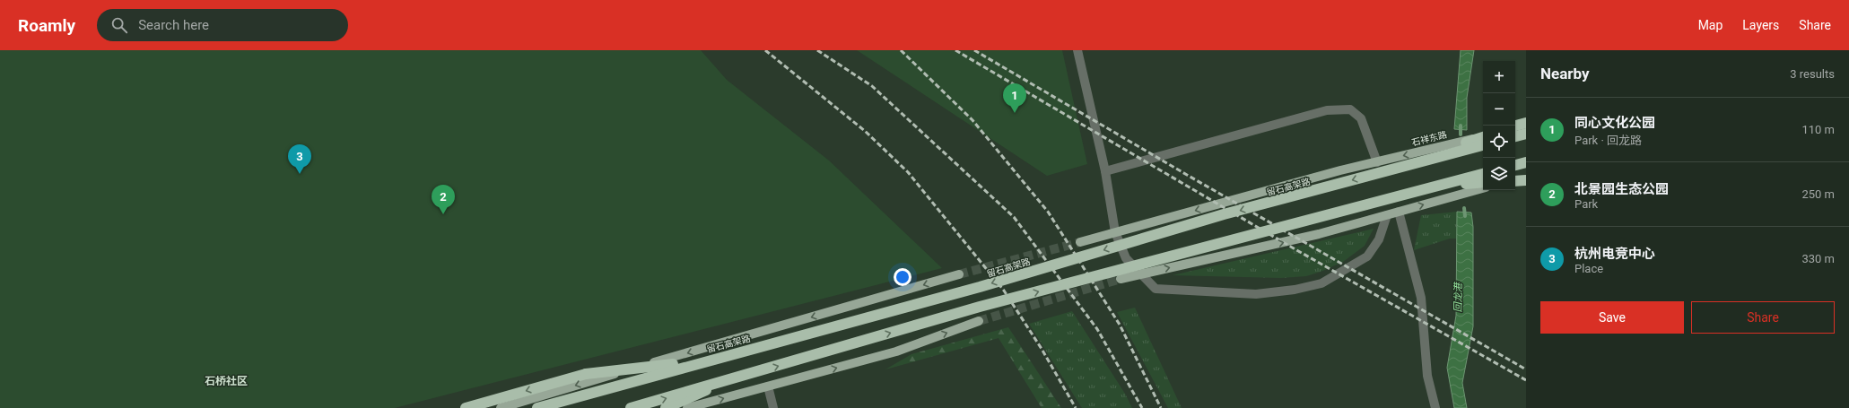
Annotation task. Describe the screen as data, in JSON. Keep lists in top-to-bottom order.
{
  "streets": {
    "highway": ["留石高架路"],
    "main road": ["石祥东路"]
  },
  "districts": ["石桥社区"],
  "water": ["回龙港"],
  "page": {
    "header": "Roamly",
    "search": "Search here",
    "nav": ["Map", "Layers", "Share"],
    "heading": ["Nearby", "3 results"],
    "map_buttons": ["+", "−"],
    "pins": ["1", "3", "2"],
    "list": [
      {
        "mark": "1",
        "name": "同心文化公园",
        "note": "Park · 回龙路",
        "value": "110 m"
      },
      {
        "mark": "2",
        "name": "北景园生态公园",
        "note": "Park",
        "value": "250 m"
      },
      {
        "mark": "3",
        "name": "杭州电竞中心",
        "note": "Place",
        "value": "330 m"
      }
    ],
    "buttons": ["Save", "Share"]
  }
}
